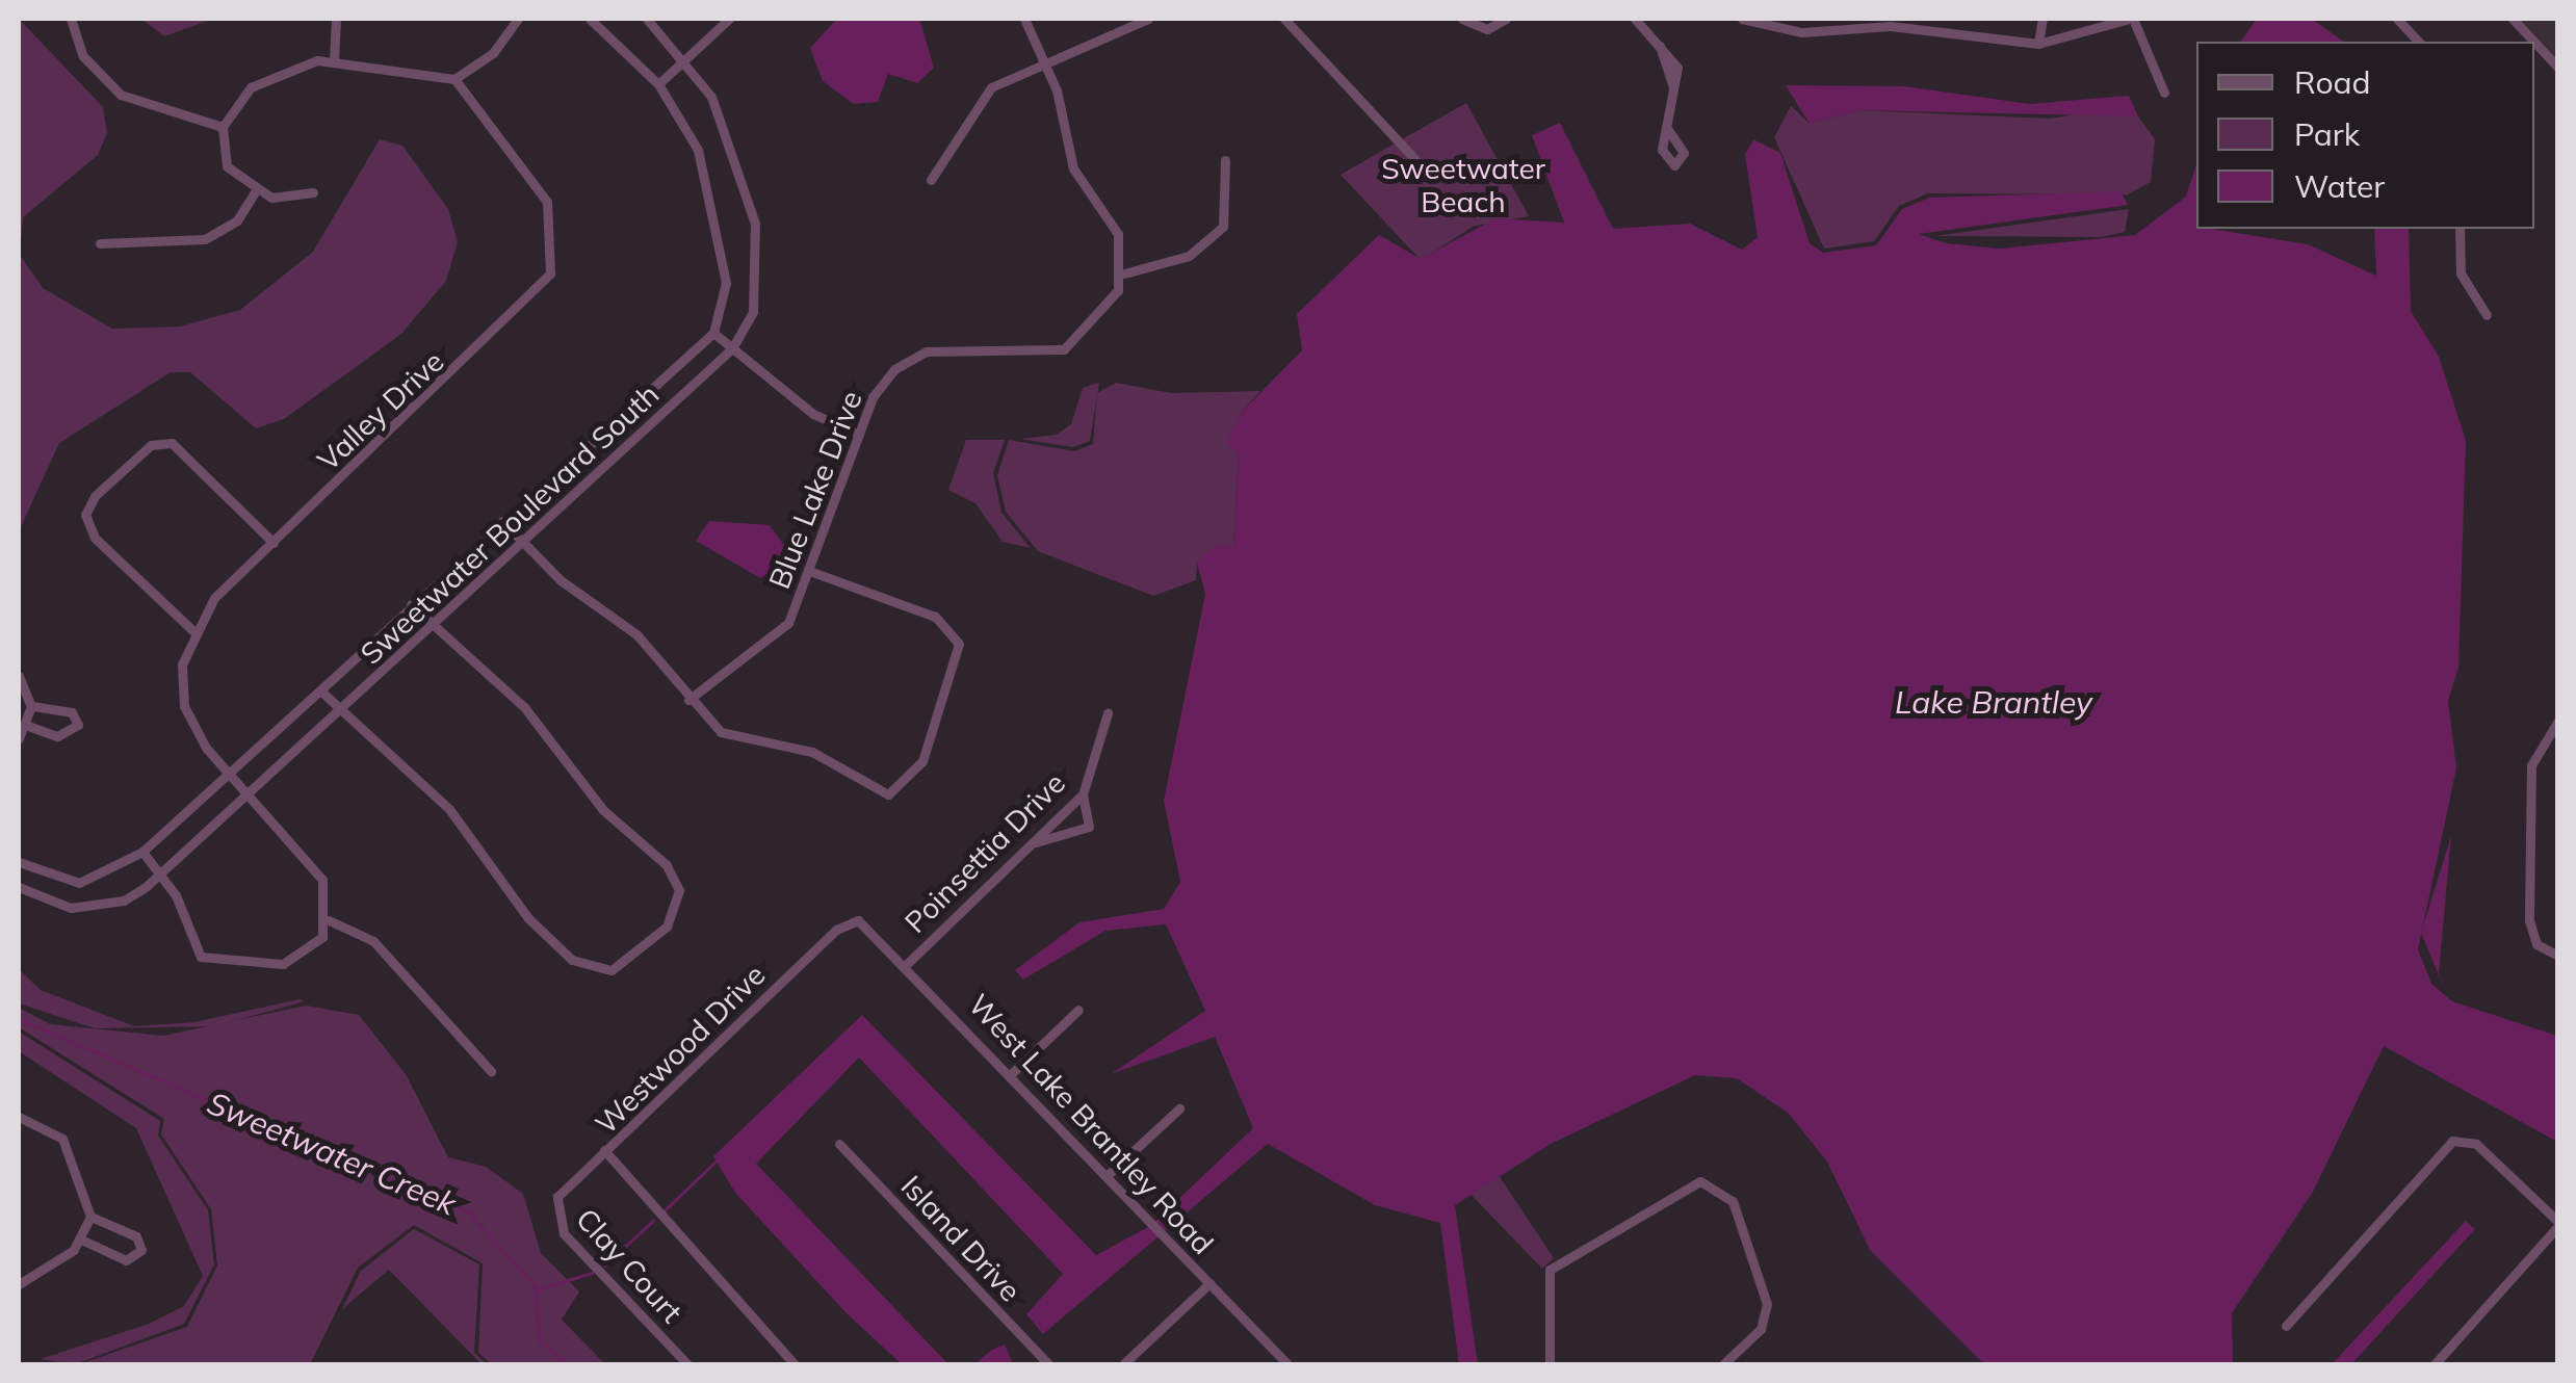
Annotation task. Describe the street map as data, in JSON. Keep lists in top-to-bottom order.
{
  "streets": {
    "street": [
      "Valley Drive",
      "Blue Lake Drive",
      "Sweetwater Boulevard South",
      "Poinsettia Drive",
      "Westwood Drive",
      "West Lake Brantley Road",
      "Island Drive",
      "Clay Court"
    ]
  },
  "crossings": [
    ["Poinsettia Drive", "West Lake Brantley Road"],
    ["Westwood Drive", "West Lake Brantley Road"],
    ["Westwood Drive", "Clay Court"]
  ],
  "water": ["Lake Brantley", "Sweetwater Creek"],
  "parks": ["Sweetwater Beach"],
  "legend": ["Road", "Park", "Water"]
}
